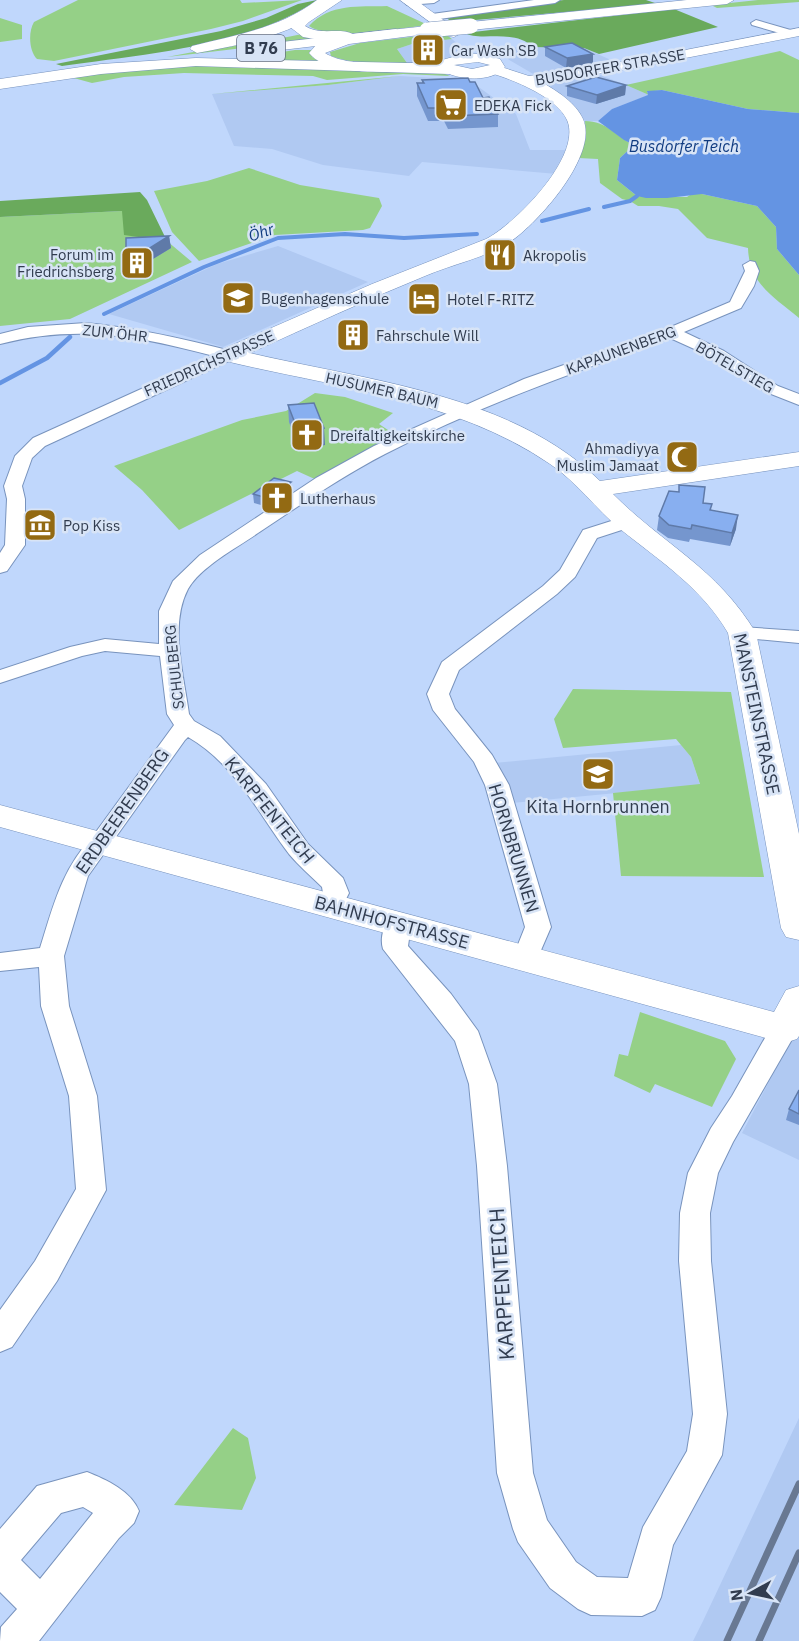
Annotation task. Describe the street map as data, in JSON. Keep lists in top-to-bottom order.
{
  "streets": {
    "main road": [
      "B 76",
      "BUSDORFER STRASSE",
      "FRIEDRICHSTRASSE",
      "HUSUMER BAUM",
      "MANSTEINSTRASSE",
      "BAHNHOFSTRASSE"
    ],
    "street": [
      "ZUM ÖHR",
      "KAPAUNENBERG",
      "BÖTELSTIEG",
      "SCHULBERG",
      "KARPFENTEICH",
      "ERDBEERENBERG",
      "HORNBRUNNEN"
    ]
  },
  "crossings": [
    ["BUSDORFER STRASSE", "FRIEDRICHSTRASSE"],
    ["ZUM ÖHR", "FRIEDRICHSTRASSE"],
    ["ZUM ÖHR", "HUSUMER BAUM"],
    ["KAPAUNENBERG", "BÖTELSTIEG"],
    ["KAPAUNENBERG", "HUSUMER BAUM"],
    ["KAPAUNENBERG", "SCHULBERG"],
    ["FRIEDRICHSTRASSE", "HUSUMER BAUM"],
    ["HUSUMER BAUM", "SCHULBERG"],
    ["HUSUMER BAUM", "MANSTEINSTRASSE"],
    ["SCHULBERG", "KARPFENTEICH"],
    ["SCHULBERG", "ERDBEERENBERG"],
    ["MANSTEINSTRASSE", "HORNBRUNNEN"],
    ["KARPFENTEICH", "ERDBEERENBERG"],
    ["KARPFENTEICH", "BAHNHOFSTRASSE"],
    ["ERDBEERENBERG", "BAHNHOFSTRASSE"],
    ["HORNBRUNNEN", "BAHNHOFSTRASSE"]
  ],
  "water": ["Busdorfer Teich", "Öhr"],
  "places": {
    "building": ["Car Wash SB", "Forum im Friedrichsberg", "Fahrschule Will"],
    "supermarket": ["EDEKA Fick"],
    "restaurant": ["Akropolis"],
    "school or university": ["Bugenhagenschule", "Kita Hornbrunnen"],
    "hotel": ["Hotel F-RITZ"],
    "church": ["Dreifaltigkeitskirche", "Lutherhaus"],
    "mosque": ["Ahmadiyya Muslim Jamaat"],
    "museum": ["Pop Kiss"]
  },
  "north": "left"
}
